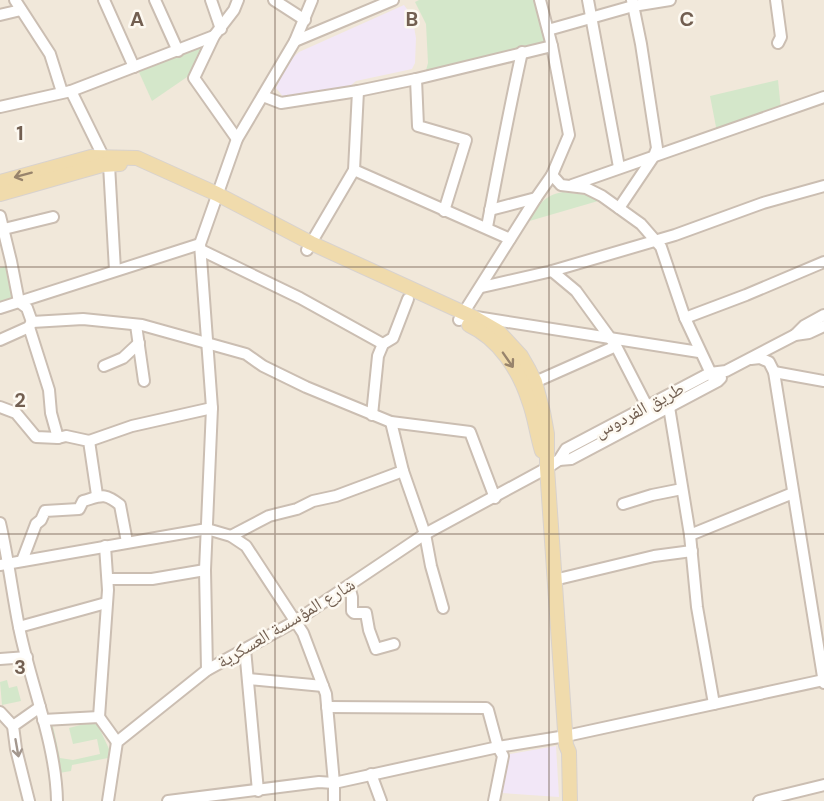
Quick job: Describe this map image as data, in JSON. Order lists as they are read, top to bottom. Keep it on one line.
{"streets":{"street":["طريق الفردوس","شارع المؤسسة العسكرية"]},"crossings":[["طريق الفردوس","شارع المؤسسة العسكرية"]],"grid":{"columns":["A","B","C"],"rows":["1","2","3"]}}
